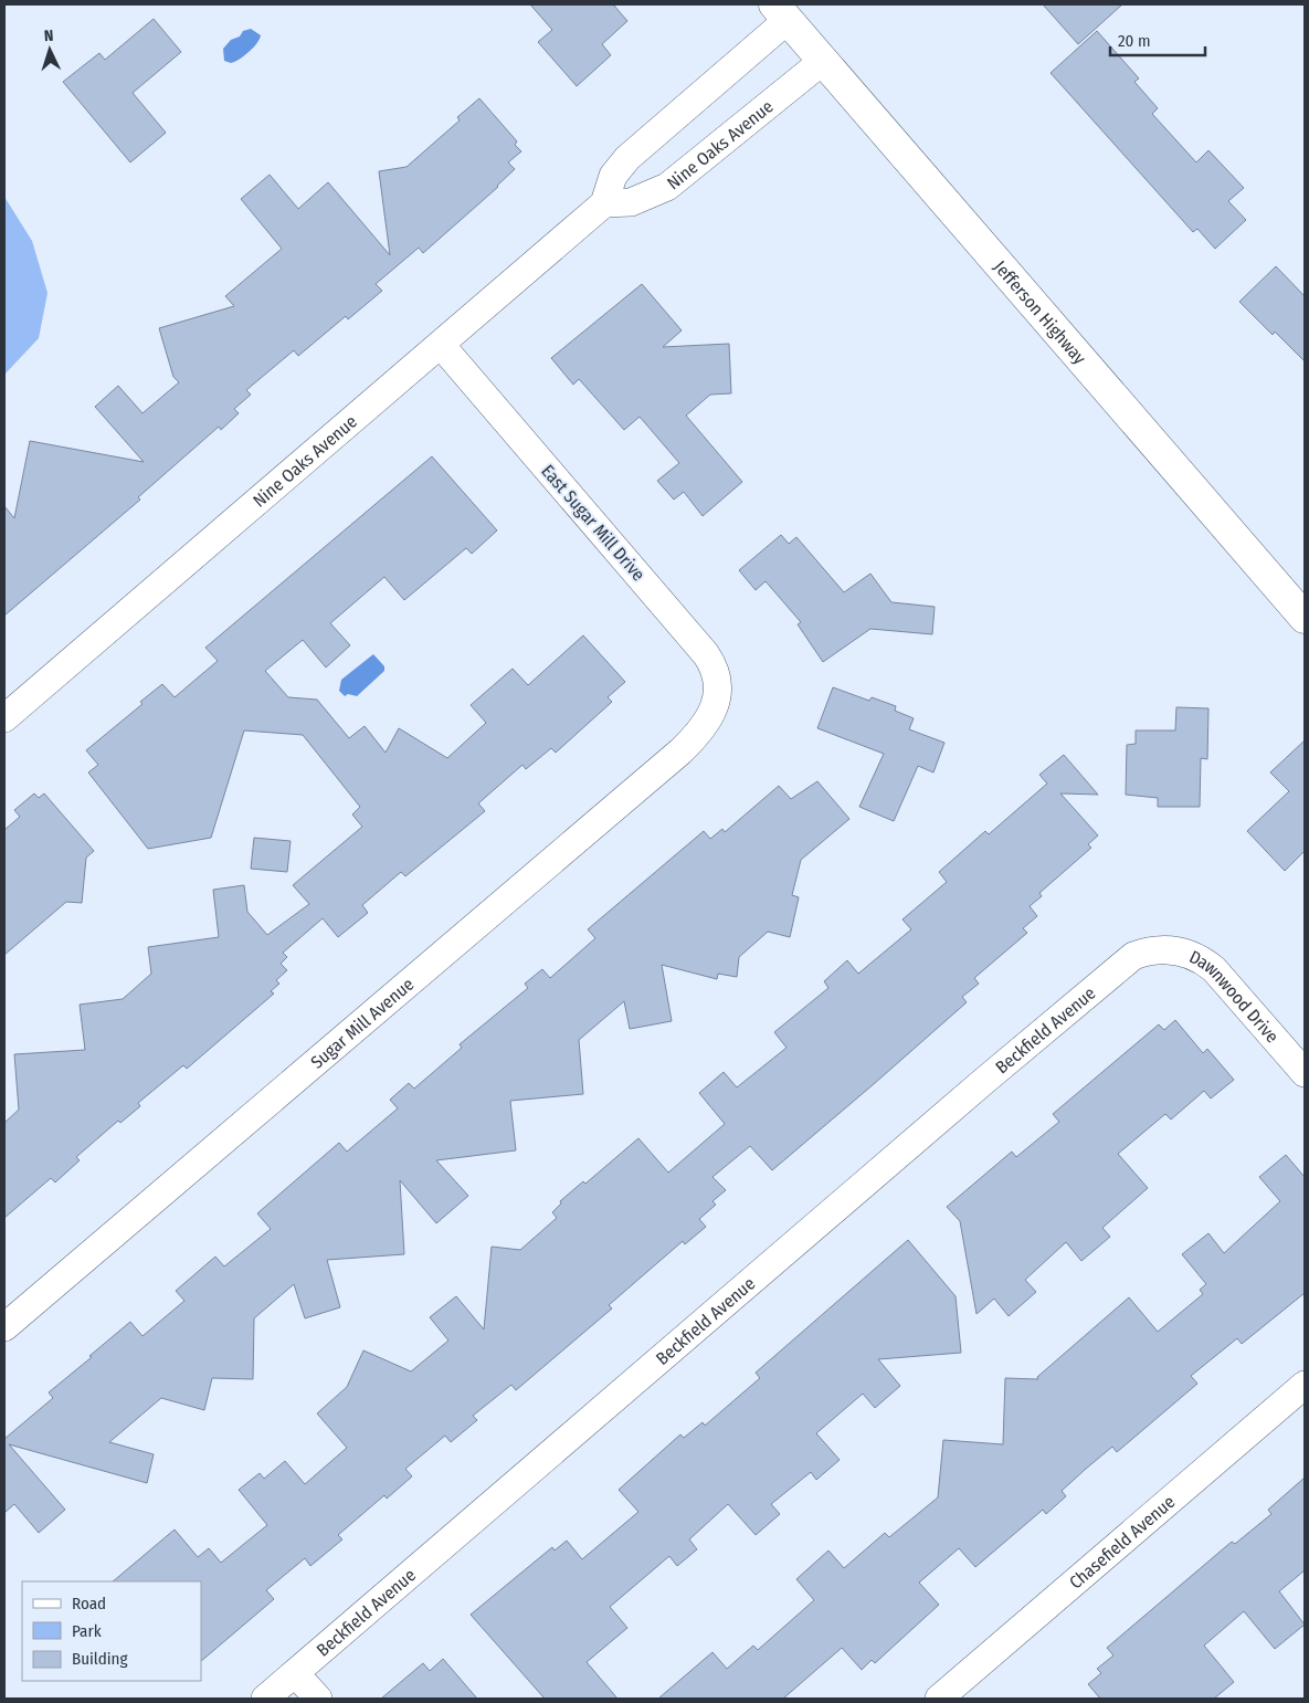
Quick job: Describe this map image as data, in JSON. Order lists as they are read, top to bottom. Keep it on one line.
{"streets":{"main road":["Jefferson Highway"],"street":["Nine Oaks Avenue","East Sugar Mill Drive","Dawnwood Drive","Sugar Mill Avenue","Beckfield Avenue","Chasefield Avenue"]},"crossings":[["Nine Oaks Avenue","Jefferson Highway"],["Nine Oaks Avenue","East Sugar Mill Drive"],["East Sugar Mill Drive","Sugar Mill Avenue"],["Dawnwood Drive","Beckfield Avenue"]],"legend":["Road","Park","Building"],"scale_bar":"20 m","north":"top"}
